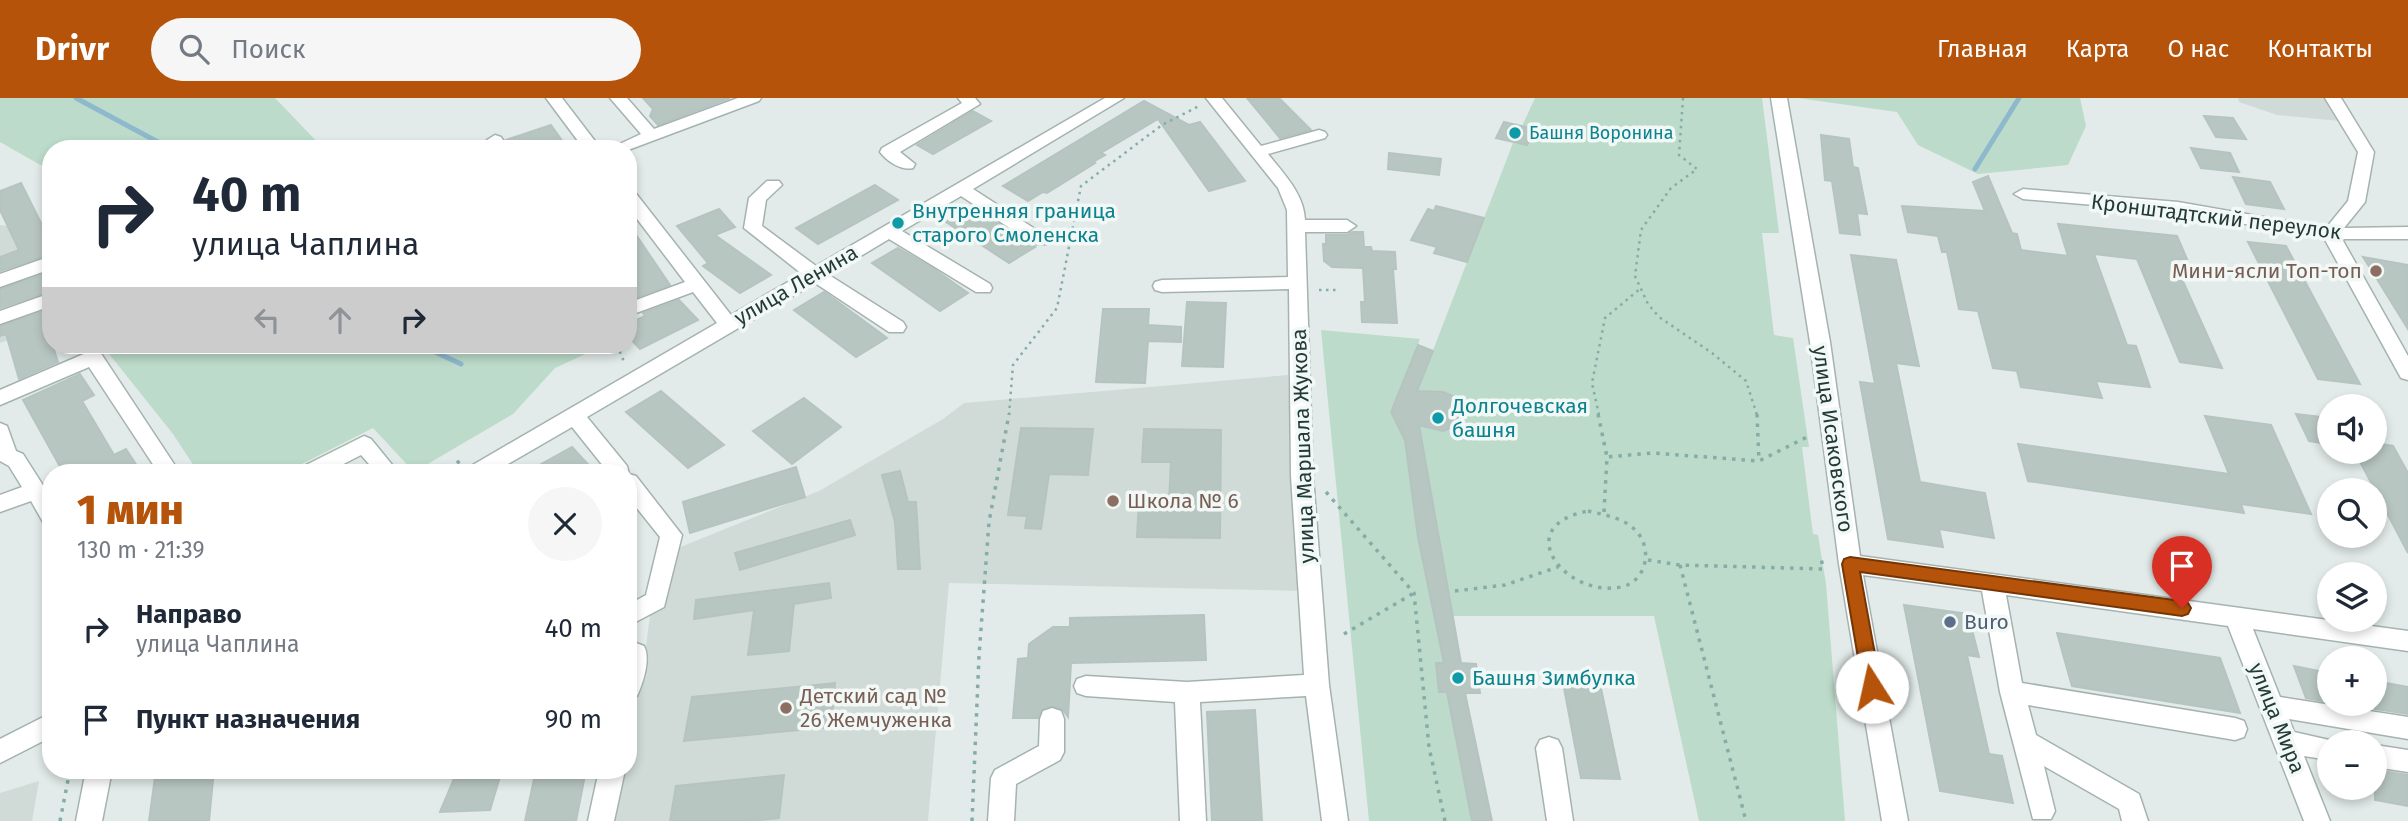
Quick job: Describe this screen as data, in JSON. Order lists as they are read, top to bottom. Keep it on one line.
{"streets":{"street":["Кронштадтский переулок","улица Ленина","улица Исаковского","улица Маршала Жукова","улица Мира"]},"places":["Башня Воронина","Внутренняя граница старого Смоленска","Мини-ясли Топ-топ","Долгочевская башня","Школа № 6","Buro","Башня Зимбулка","Детский сад № 26 Жемчуженка"],"page":{"header":"Drivr","search":"Поиск","nav":["Главная","Карта","О нас","Контакты"],"turn":["40 m","улица Чаплина"],"map_buttons":["+","−"],"heading":["1 мин","130 m · 21:39"],"list":[{"name":"Направо","note":"улица Чаплина","value":"40 m"},{"name":"Пункт назначения","value":"90 m"}]}}
